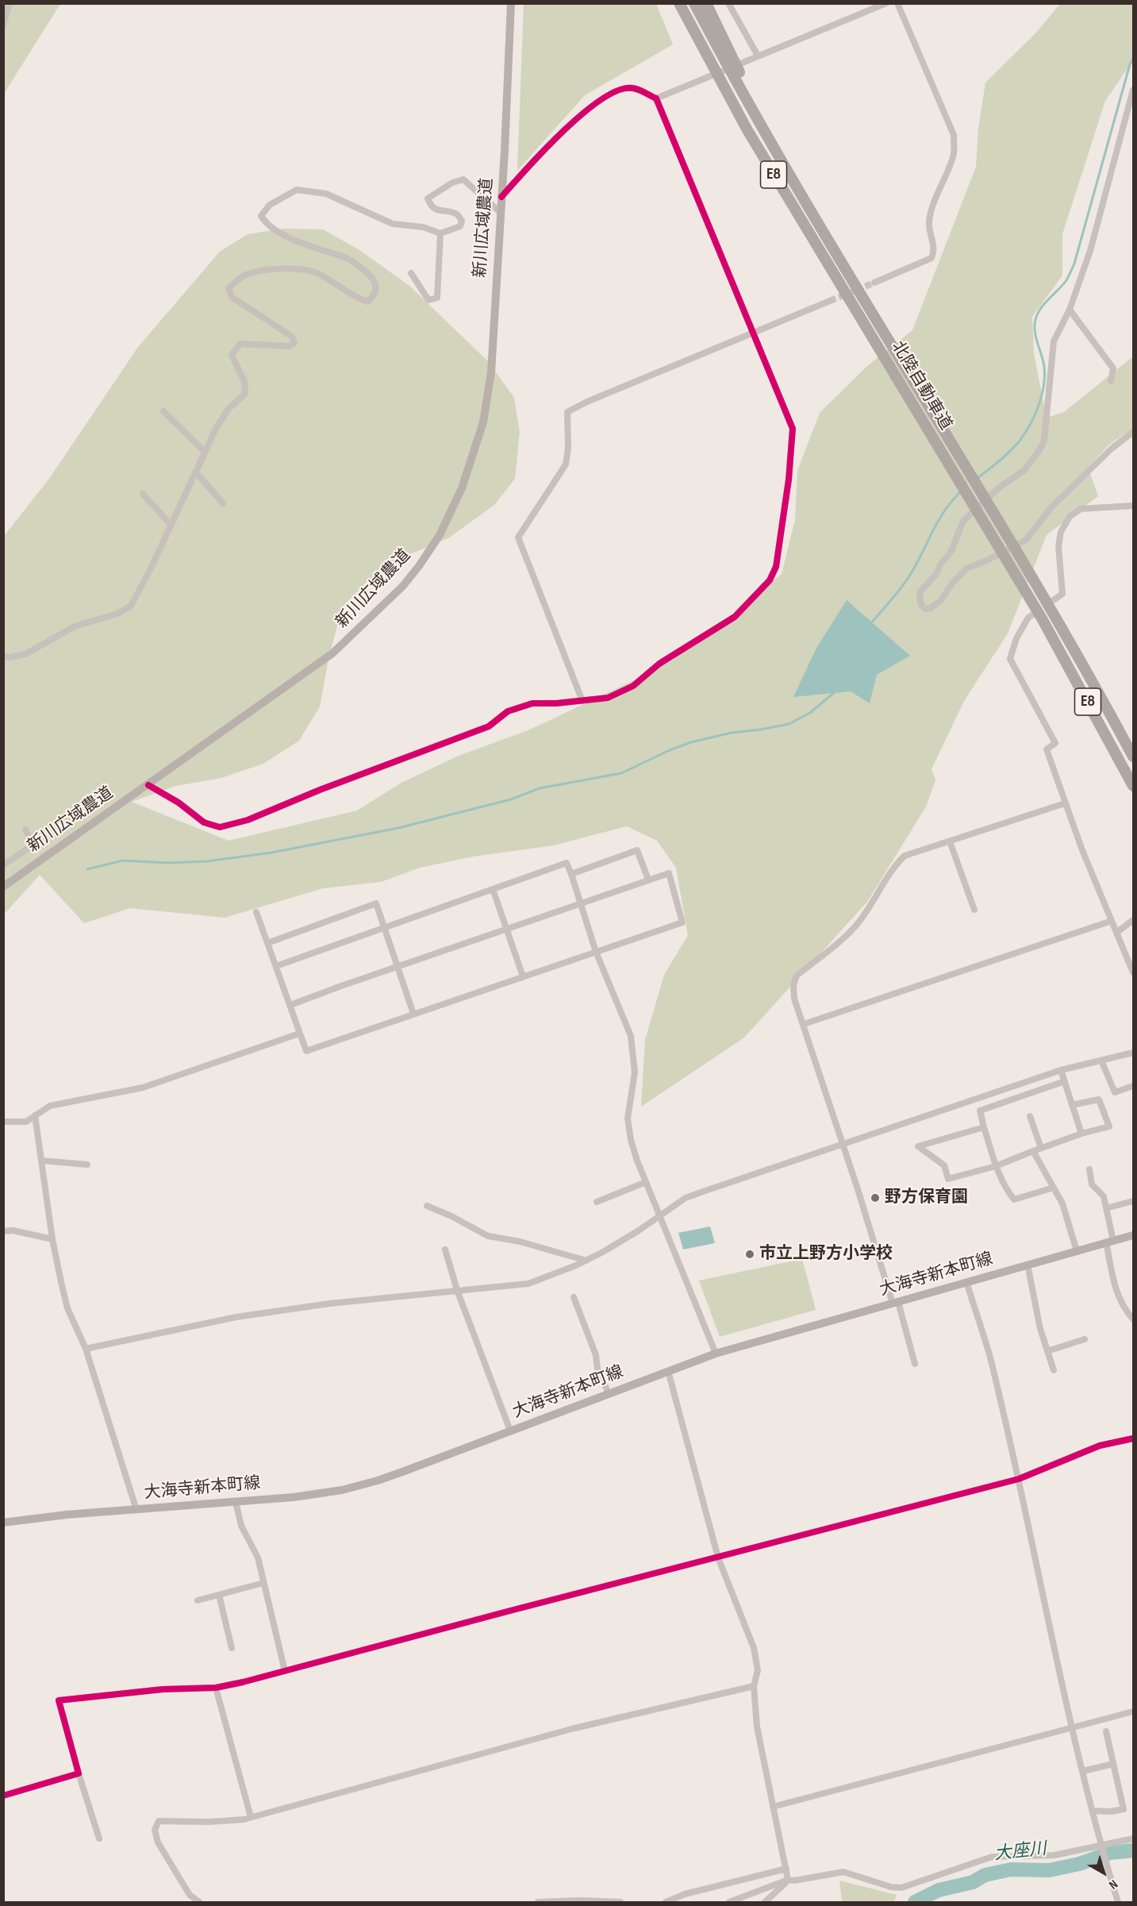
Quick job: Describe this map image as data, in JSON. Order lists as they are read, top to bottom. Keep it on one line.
{"streets":{"highway":["E8","北陸自動車道"],"main road":["新川広域農道","大海寺新本町線"]},"water":["大座川"],"places":["野方保育園","市立上野方小学校"],"north":"bottom right"}
